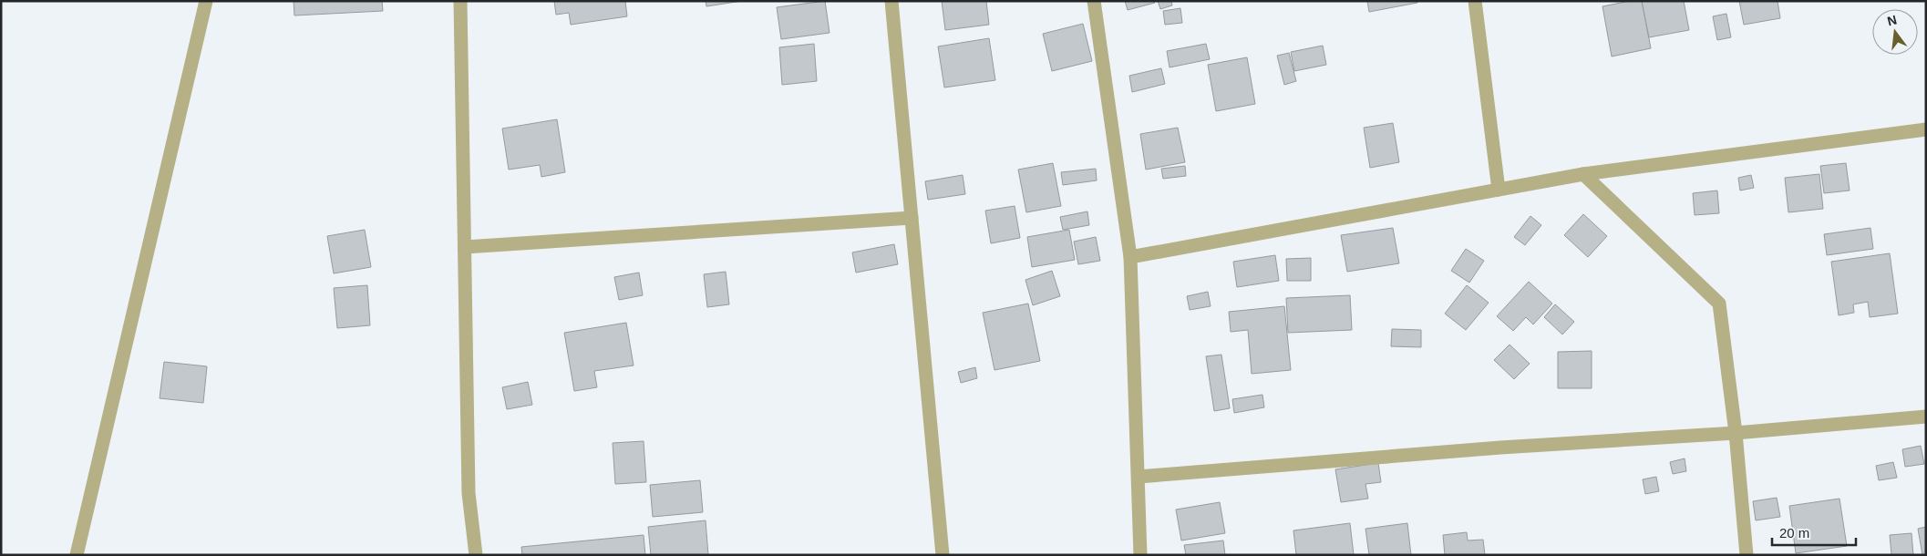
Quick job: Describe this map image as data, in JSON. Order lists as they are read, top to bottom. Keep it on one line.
{"scale_bar":"20 m","north":"top"}
